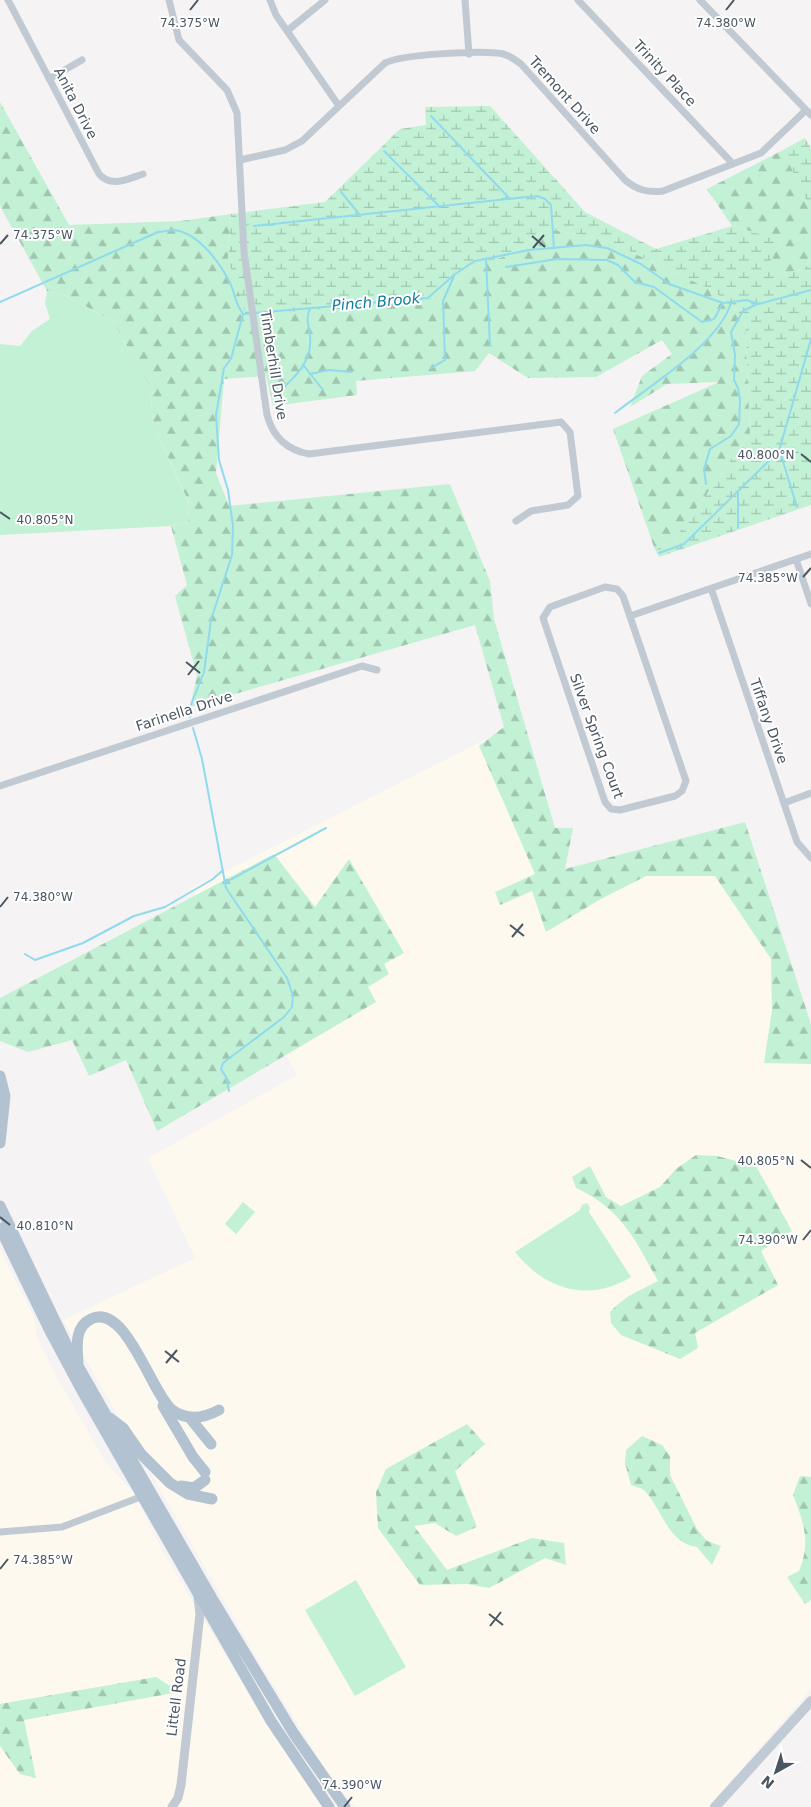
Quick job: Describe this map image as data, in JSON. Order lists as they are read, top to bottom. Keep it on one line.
{"streets":{"street":["Trinity Place","Tremont Drive","Anita Drive","Timberhill Drive","Farinella Drive","Tiffany Drive","Silver Spring Court","Littell Road"]},"crossings":[["Trinity Place","Tremont Drive"],["Tremont Drive","Timberhill Drive"]],"water":["Pinch Brook"],"north":"bottom left","coordinates":["74.375°W","74.380°W","40.800°N","40.805°N","74.385°W","40.810°N","74.390°W"]}
